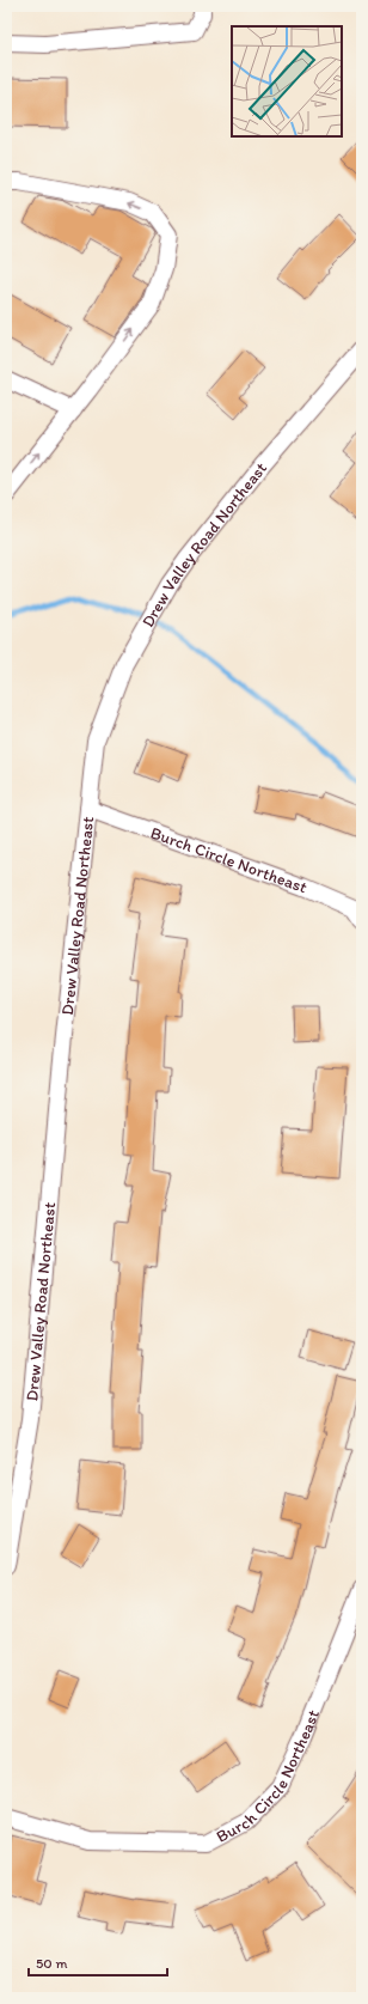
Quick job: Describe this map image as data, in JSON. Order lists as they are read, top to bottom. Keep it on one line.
{"streets":{"street":["Drew Valley Road Northeast","Burch Circle Northeast"]},"crossings":[["Drew Valley Road Northeast","Burch Circle Northeast"]],"scale_bar":"50 m"}
